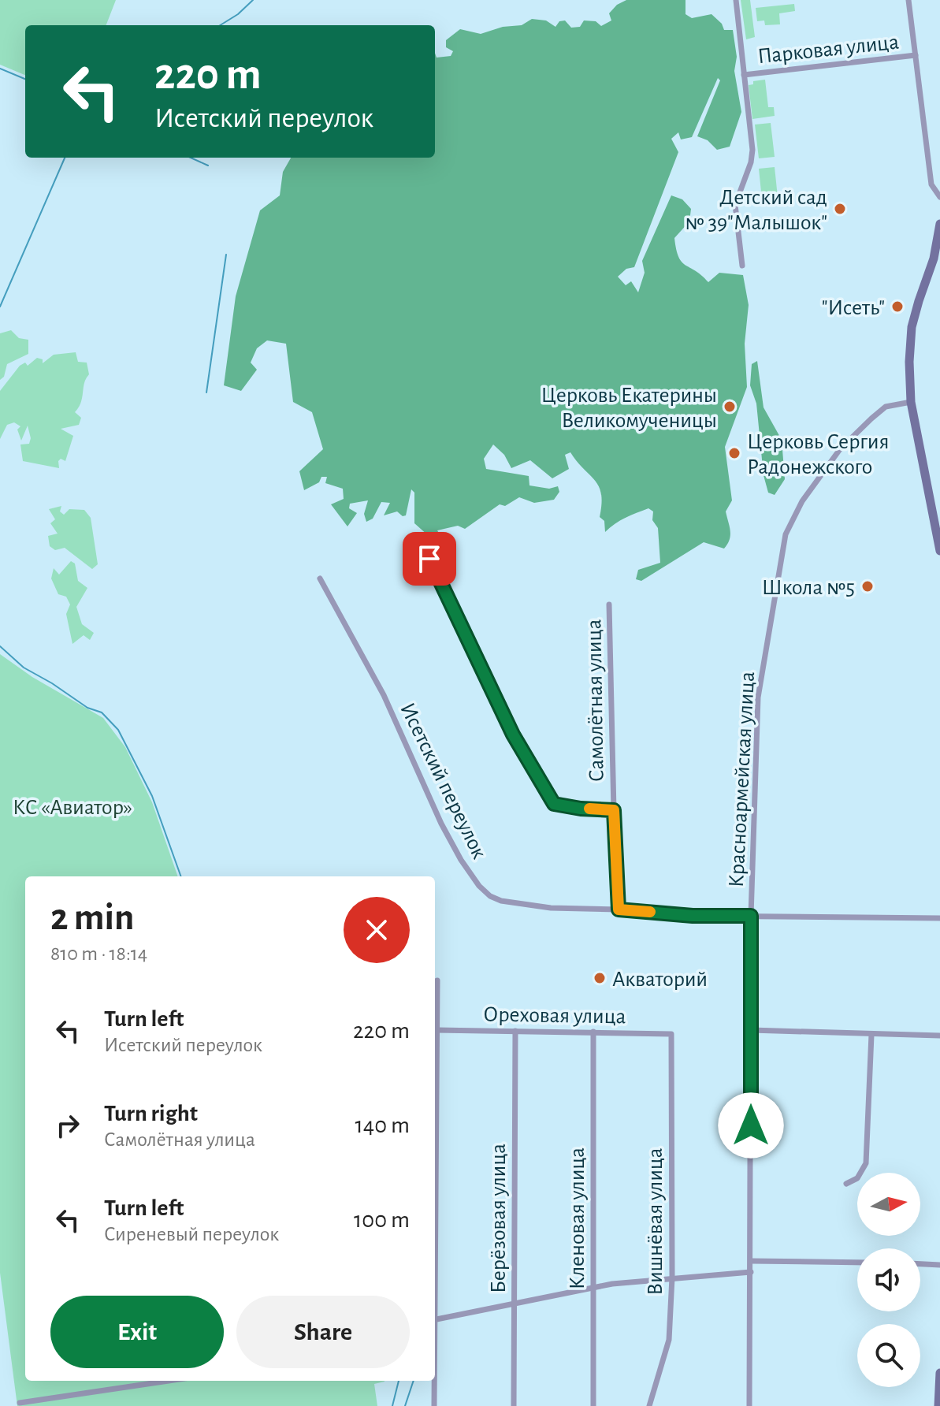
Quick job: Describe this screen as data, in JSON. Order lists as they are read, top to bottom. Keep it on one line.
{"streets":{"street":["Парковая улица","Самолётная улица","Красноармейская улица","Исетский переулок","Ореховая улица","Берёзовая улица","Кленовая улица","Вишнёвая улица"]},"crossings":[["Самолётная улица","Исетский переулок"],["Красноармейская улица","Исетский переулок"],["Ореховая улица","Берёзовая улица"],["Ореховая улица","Кленовая улица"],["Ореховая улица","Вишнёвая улица"]],"parks":["КС «Авиатор»"],"places":["Детский сад № 39\"Малышок\"","\"Исеть\"","Церковь Екатерины Великомученицы","Церковь Сергия Радонежского","Школа №5","Акваторий"],"north":"right","page":{"turn":["220 m","Исетский переулок"],"heading":["2 min","810 m · 18:14"],"list":[{"name":"Turn left","note":"Исетский переулок","value":"220 m"},{"name":"Turn right","note":"Самолётная улица","value":"140 m"},{"name":"Turn left","note":"Сиреневый переулок","value":"100 m"}],"buttons":["Exit","Share"]}}
